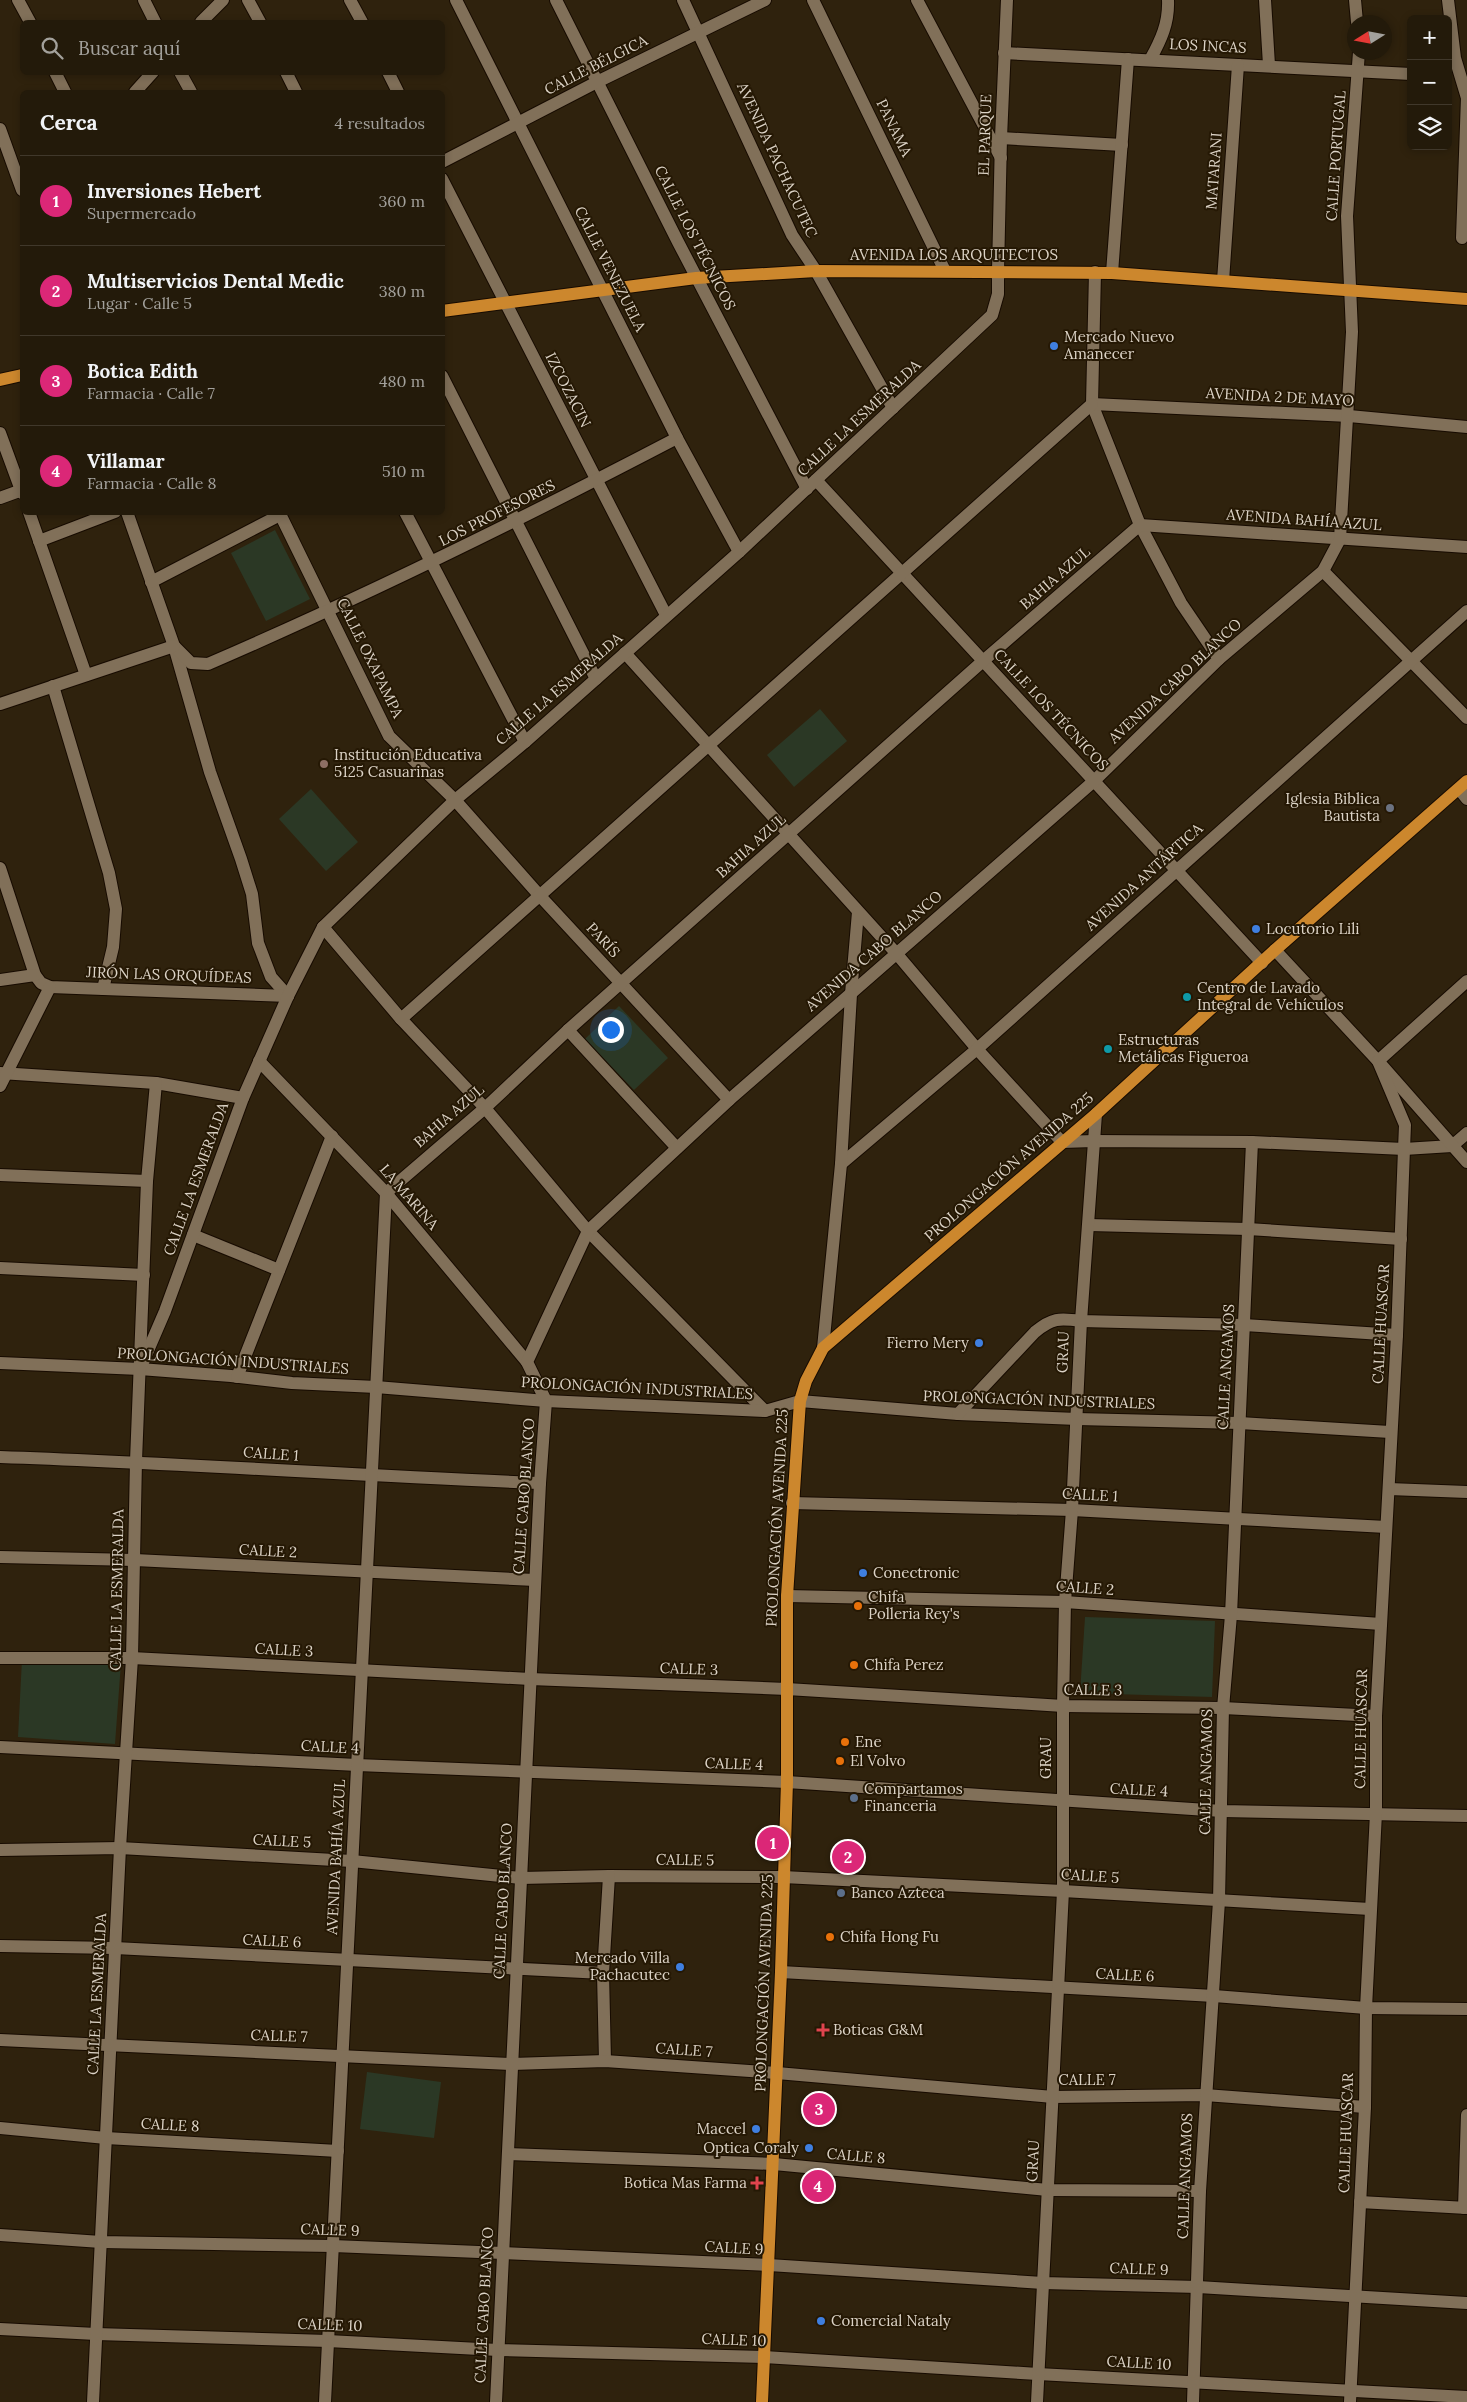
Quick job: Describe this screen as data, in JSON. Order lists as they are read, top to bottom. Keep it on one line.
{"streets":{"main road":["AVENIDA LOS ARQUITECTOS","PROLONGACIÓN AVENIDA 225"],"street":["LOS INCAS","CALLE BÉLGICA","PANAMA","EL PARQUE","CALLE PORTUGAL","AVENIDA PACHACUTEC","MATARANI","CALLE LOS TÉCNICOS","CALLE VENEZUELA","IZCOZACIN","AVENIDA 2 DE MAYO","CALLE LA ESMERALDA","LOS PROFESORES","AVENIDA BAHÍA AZUL","BAHIA AZUL","CALLE OXAPAMPA","AVENIDA CABO BLANCO","AVENIDA ANTÁRTICA","PARÍS","JIRÓN LAS ORQUÍDEAS","LA MARINA","CALLE HUASCAR","GRAU","PROLONGACIÓN INDUSTRIALES","CALLE ANGAMOS","CALLE 1","CALLE CABO BLANCO","CALLE 2","CALLE 3","CALLE 4","CALLE 5","CALLE 6","CALLE 7","CALLE 8","CALLE 9","CALLE 10"]},"crossings":[["LOS INCAS","EL PARQUE"],["LOS INCAS","CALLE PORTUGAL"],["LOS INCAS","MATARANI"],["CALLE BÉLGICA","AVENIDA PACHACUTEC"],["CALLE BÉLGICA","CALLE LOS TÉCNICOS"],["CALLE BÉLGICA","CALLE VENEZUELA"],["PANAMA","AVENIDA LOS ARQUITECTOS"],["EL PARQUE","AVENIDA LOS ARQUITECTOS"],["EL PARQUE","CALLE LA ESMERALDA"],["CALLE PORTUGAL","AVENIDA LOS ARQUITECTOS"],["CALLE PORTUGAL","AVENIDA 2 DE MAYO"],["CALLE PORTUGAL","AVENIDA BAHÍA AZUL"],["AVENIDA PACHACUTEC","AVENIDA LOS ARQUITECTOS"],["AVENIDA PACHACUTEC","CALLE LA ESMERALDA"],["MATARANI","AVENIDA LOS ARQUITECTOS"],["CALLE LOS TÉCNICOS","AVENIDA LOS ARQUITECTOS"],["CALLE LOS TÉCNICOS","CALLE LA ESMERALDA"],["CALLE LOS TÉCNICOS","BAHIA AZUL"],["CALLE LOS TÉCNICOS","AVENIDA CABO BLANCO"],["CALLE LOS TÉCNICOS","AVENIDA ANTÁRTICA"],["CALLE LOS TÉCNICOS","PROLONGACIÓN AVENIDA 225"],["AVENIDA LOS ARQUITECTOS","CALLE VENEZUELA"],["AVENIDA LOS ARQUITECTOS","IZCOZACIN"],["AVENIDA LOS ARQUITECTOS","CALLE LA ESMERALDA"],["CALLE VENEZUELA","CALLE LA ESMERALDA"],["CALLE VENEZUELA","LOS PROFESORES"],["IZCOZACIN","CALLE LA ESMERALDA"],["IZCOZACIN","LOS PROFESORES"],["CALLE LA ESMERALDA","CALLE OXAPAMPA"],["CALLE LA ESMERALDA","PARÍS"],["CALLE LA ESMERALDA","JIRÓN LAS ORQUÍDEAS"],["CALLE LA ESMERALDA","LA MARINA"],["CALLE LA ESMERALDA","PROLONGACIÓN INDUSTRIALES"],["CALLE LA ESMERALDA","CALLE 1"],["CALLE LA ESMERALDA","CALLE 2"],["CALLE LA ESMERALDA","CALLE 3"],["CALLE LA ESMERALDA","CALLE 4"],["CALLE LA ESMERALDA","CALLE 5"],["CALLE LA ESMERALDA","CALLE 6"],["CALLE LA ESMERALDA","CALLE 7"],["CALLE LA ESMERALDA","CALLE 8"],["CALLE LA ESMERALDA","CALLE 9"],["CALLE LA ESMERALDA","CALLE 10"],["LOS PROFESORES","CALLE OXAPAMPA"],["AVENIDA BAHÍA AZUL","BAHIA AZUL"],["AVENIDA BAHÍA AZUL","LA MARINA"],["AVENIDA BAHÍA AZUL","PROLONGACIÓN INDUSTRIALES"],["AVENIDA BAHÍA AZUL","CALLE 1"],["AVENIDA BAHÍA AZUL","CALLE 2"],["AVENIDA BAHÍA AZUL","CALLE 3"],["AVENIDA BAHÍA AZUL","CALLE 4"],["AVENIDA BAHÍA AZUL","CALLE 5"],["AVENIDA BAHÍA AZUL","CALLE 6"],["AVENIDA BAHÍA AZUL","CALLE 7"],["AVENIDA BAHÍA AZUL","CALLE 8"],["AVENIDA BAHÍA AZUL","CALLE 9"],["AVENIDA BAHÍA AZUL","CALLE 10"],["BAHIA AZUL","PARÍS"],["BAHIA AZUL","LA MARINA"],["CALLE OXAPAMPA","PARÍS"],["AVENIDA CABO BLANCO","PARÍS"],["AVENIDA CABO BLANCO","LA MARINA"],["PROLONGACIÓN AVENIDA 225","GRAU"],["PROLONGACIÓN AVENIDA 225","PROLONGACIÓN INDUSTRIALES"],["PROLONGACIÓN AVENIDA 225","CALLE 1"],["PROLONGACIÓN AVENIDA 225","CALLE 2"],["PROLONGACIÓN AVENIDA 225","CALLE 3"],["PROLONGACIÓN AVENIDA 225","CALLE 4"],["PROLONGACIÓN AVENIDA 225","CALLE 5"],["PROLONGACIÓN AVENIDA 225","CALLE 6"],["PROLONGACIÓN AVENIDA 225","CALLE 7"],["PROLONGACIÓN AVENIDA 225","CALLE 8"],["PROLONGACIÓN AVENIDA 225","CALLE 9"],["PROLONGACIÓN AVENIDA 225","CALLE 10"],["CALLE HUASCAR","PROLONGACIÓN INDUSTRIALES"],["CALLE HUASCAR","CALLE 1"],["CALLE HUASCAR","CALLE 2"],["CALLE HUASCAR","CALLE 3"],["CALLE HUASCAR","CALLE 4"],["CALLE HUASCAR","CALLE 5"],["CALLE HUASCAR","CALLE 6"],["CALLE HUASCAR","CALLE 7"],["CALLE HUASCAR","CALLE 9"],["CALLE HUASCAR","CALLE 10"],["GRAU","PROLONGACIÓN INDUSTRIALES"],["GRAU","CALLE 1"],["GRAU","CALLE 2"],["GRAU","CALLE 3"],["GRAU","CALLE 4"],["GRAU","CALLE 5"],["GRAU","CALLE 6"],["GRAU","CALLE 7"],["GRAU","CALLE 8"],["GRAU","CALLE 9"],["GRAU","CALLE 10"],["PROLONGACIÓN INDUSTRIALES","CALLE ANGAMOS"],["PROLONGACIÓN INDUSTRIALES","CALLE CABO BLANCO"],["CALLE ANGAMOS","CALLE 1"],["CALLE ANGAMOS","CALLE 2"],["CALLE ANGAMOS","CALLE 3"],["CALLE ANGAMOS","CALLE 4"],["CALLE ANGAMOS","CALLE 5"],["CALLE ANGAMOS","CALLE 6"],["CALLE ANGAMOS","CALLE 7"],["CALLE ANGAMOS","CALLE 8"],["CALLE ANGAMOS","CALLE 9"],["CALLE ANGAMOS","CALLE 10"],["CALLE 1","CALLE CABO BLANCO"],["CALLE CABO BLANCO","CALLE 2"],["CALLE CABO BLANCO","CALLE 3"],["CALLE CABO BLANCO","CALLE 4"],["CALLE CABO BLANCO","CALLE 5"],["CALLE CABO BLANCO","CALLE 6"],["CALLE CABO BLANCO","CALLE 7"],["CALLE CABO BLANCO","CALLE 8"],["CALLE CABO BLANCO","CALLE 9"],["CALLE CABO BLANCO","CALLE 10"]],"places":{"other":["Mercado Nuevo Amanecer","Institución Educativa 5125 Casuarinas","Iglesia Biblica Bautista","Locutorio Lili","Centro de Lavado Integral de Vehículos","Estructuras Metálicas Figueroa","Fierro Mery","Conectronic","Chifa Polleria Rey's","Chifa Perez","Ene","El Volvo","Compartamos Financeria","Banco Azteca","Chifa Hong Fu","Mercado Villa Pachacutec","Maccel","Optica Coraly","Comercial Nataly"],"health":["Boticas G&M","Botica Mas Farma"]},"north":"left","page":{"map_buttons":["+","−"],"search":"Buscar aquí","heading":["Cerca","4 resultados"],"list":[{"mark":"1","name":"Inversiones Hebert","note":"Supermercado","value":"360 m"},{"mark":"2","name":"Multiservicios Dental Medic","note":"Lugar · Calle 5","value":"380 m"},{"mark":"3","name":"Botica Edith","note":"Farmacia · Calle 7","value":"480 m"},{"mark":"4","name":"Villamar","note":"Farmacia · Calle 8","value":"510 m"}],"pins":["1","2","3","4"]}}
